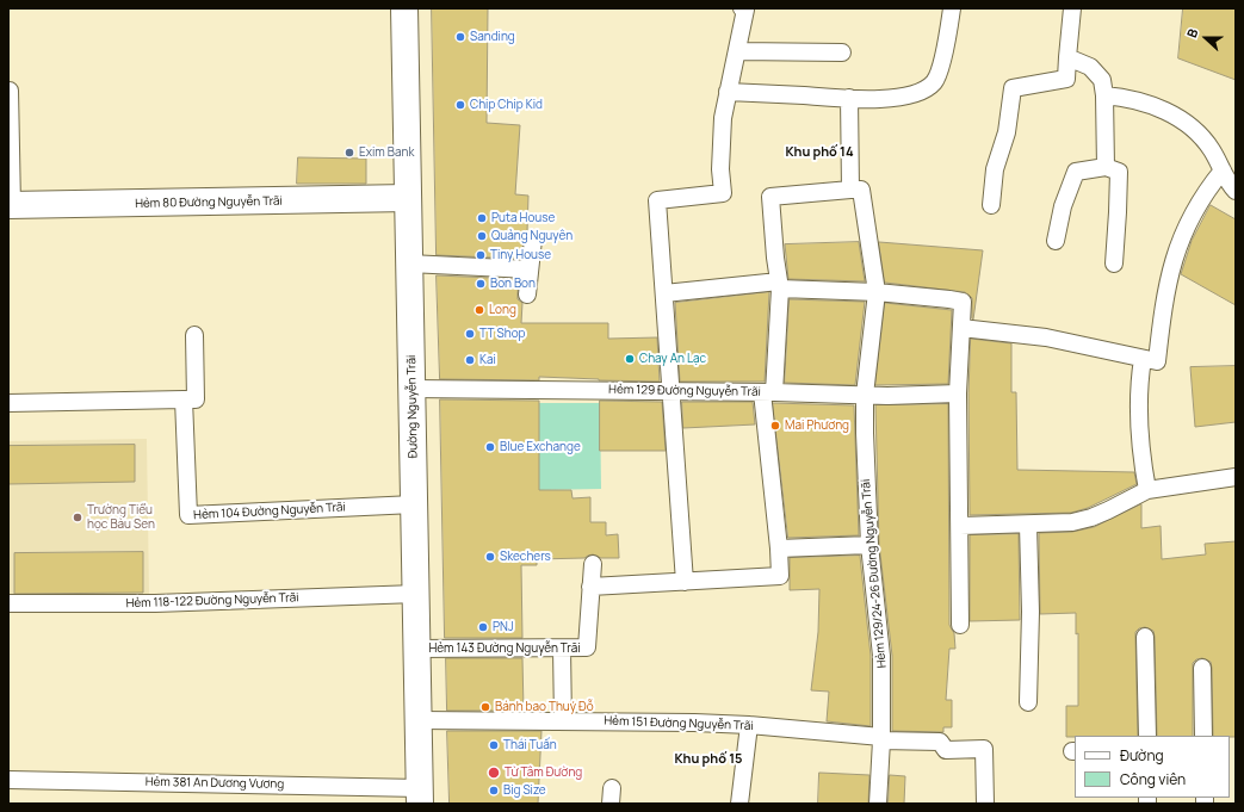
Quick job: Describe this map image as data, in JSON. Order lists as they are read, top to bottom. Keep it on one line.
{"streets":{"main road":["Hẻm 80 Đường Nguyễn Trãi","Đường Nguyễn Trãi"],"lane":["Hẻm 129 Đường Nguyễn Trãi","Hẻm 104 Đường Nguyễn Trãi","Hẻm 129/24-26 Đường Nguyễn Trãi","Hẻm 118-122 Đường Nguyễn Trãi","Hẻm 143 Đường Nguyễn Trãi","Hẻm 151 Đường Nguyễn Trãi","Hẻm 381 An Dương Vương"]},"crossings":[["Hẻm 80 Đường Nguyễn Trãi","Đường Nguyễn Trãi"],["Hẻm 129 Đường Nguyễn Trãi","Đường Nguyễn Trãi"],["Hẻm 129 Đường Nguyễn Trãi","Hẻm 129/24-26 Đường Nguyễn Trãi"],["Đường Nguyễn Trãi","Hẻm 104 Đường Nguyễn Trãi"],["Đường Nguyễn Trãi","Hẻm 118-122 Đường Nguyễn Trãi"],["Đường Nguyễn Trãi","Hẻm 143 Đường Nguyễn Trãi"],["Đường Nguyễn Trãi","Hẻm 151 Đường Nguyễn Trãi"],["Đường Nguyễn Trãi","Hẻm 381 An Dương Vương"],["Hẻm 129/24-26 Đường Nguyễn Trãi","Hẻm 151 Đường Nguyễn Trãi"]],"districts":["Khu phố 14","Khu phố 15"],"places":["Sanding","Chip Chip Kid","Exim Bank","Puta House","Quảng Nguyên","Tiny House","Bon Bon","Long","TT Shop","Chay An Lạc","Kai","Mai Phương","Blue Exchange","Trường Tiểu học Bàu Sen","Skechers","PNJ","Bánh bao Thuý Đỗ","Thái Tuấn","Từ Tâm Đường","Big Size"],"legend":["Đường","Công viên"],"north":"left"}
